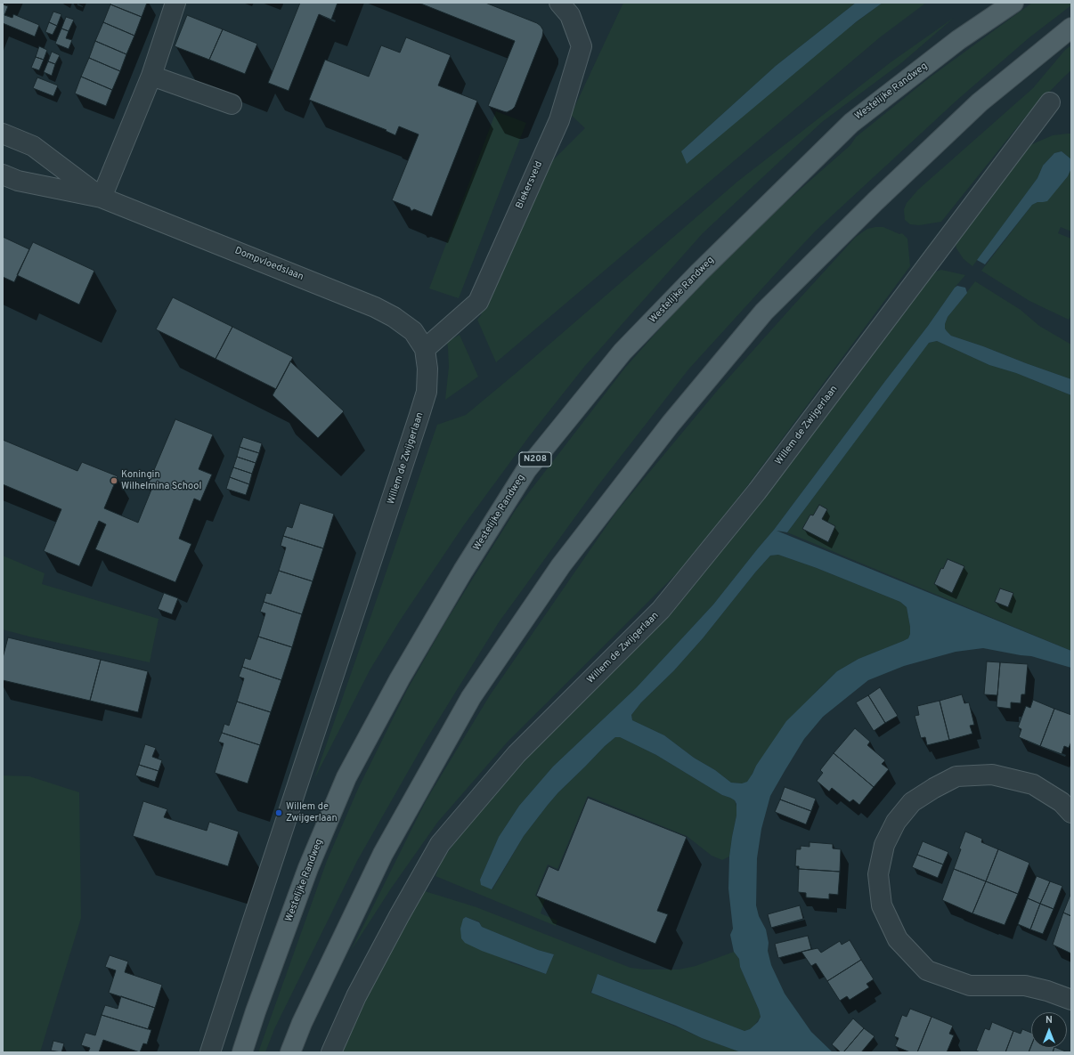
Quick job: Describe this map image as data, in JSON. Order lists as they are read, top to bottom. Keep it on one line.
{"streets":{"main road":["Westelijke Randweg","N208"],"street":["Blekersveld","Dompvloedslaan","Willem de Zwijgerlaan"]},"crossings":[["Blekersveld","Dompvloedslaan"],["Blekersveld","Willem de Zwijgerlaan"],["Dompvloedslaan","Willem de Zwijgerlaan"]],"places":["Koningin Wilhelmina School","Willem de Zwijgerlaan"],"north":"top"}
